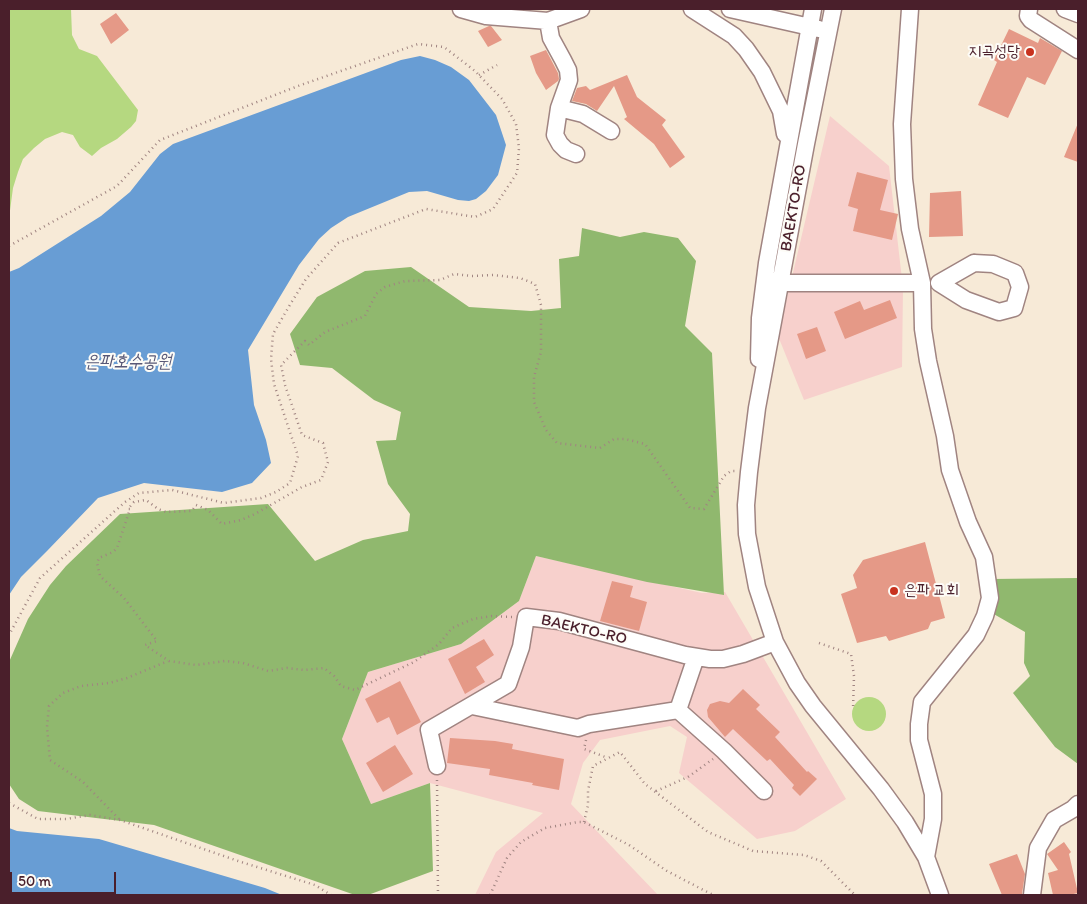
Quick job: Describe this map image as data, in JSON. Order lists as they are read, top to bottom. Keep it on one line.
{"streets":{"street":["BAEKTO-RO"]},"water":["은파호수공원"],"places":["지곡성당","은파 교회"],"scale_bar":"50 m"}
